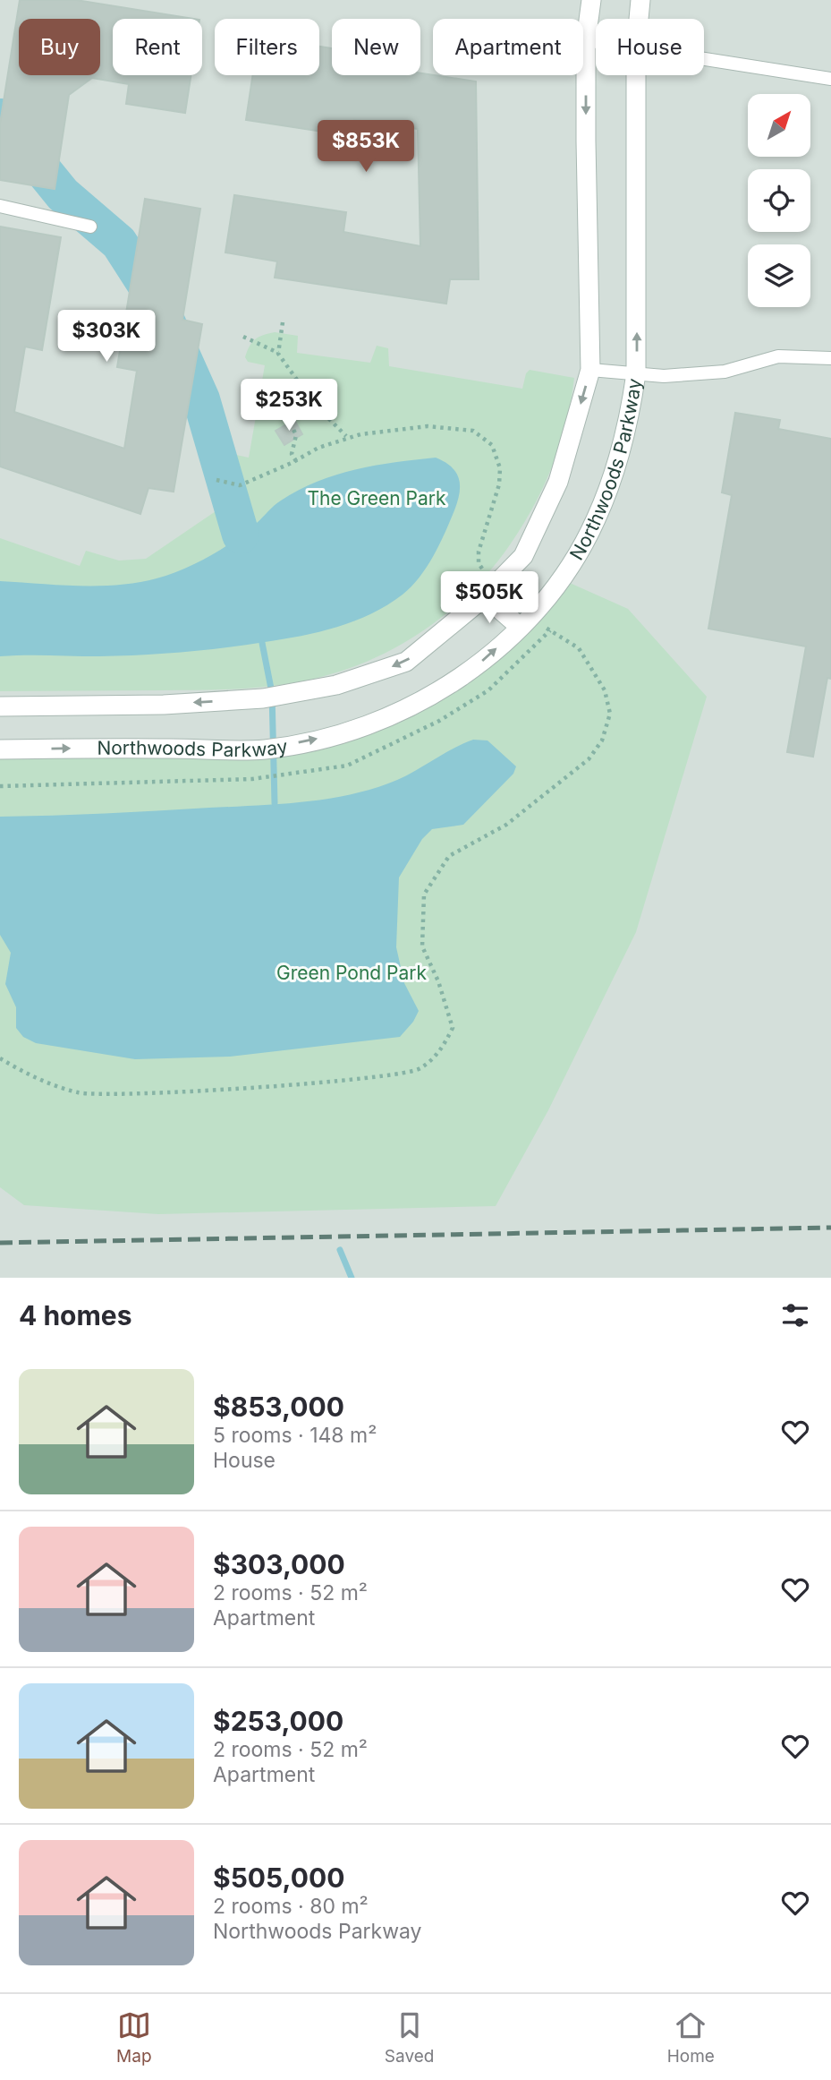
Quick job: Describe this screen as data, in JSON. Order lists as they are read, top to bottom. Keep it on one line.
{"streets":{"street":["Northwoods Parkway"]},"parks":["The Green Park","Green Pond Park"],"north":"top right","page":{"chip":["Buy","Rent","Filters","New","Apartment","House"],"price":["$853K","$303K","$253K","$505K"],"heading":"4 homes","list":[{"name":"$853,000","note":"5 rooms · 148 m² · House"},{"name":"$303,000","note":"2 rooms · 52 m² · Apartment"},{"name":"$253,000","note":"2 rooms · 52 m² · Apartment"},{"name":"$505,000","note":"2 rooms · 80 m² · Northwoods Parkway"}],"tabs":["Map","Saved","Home"]}}
